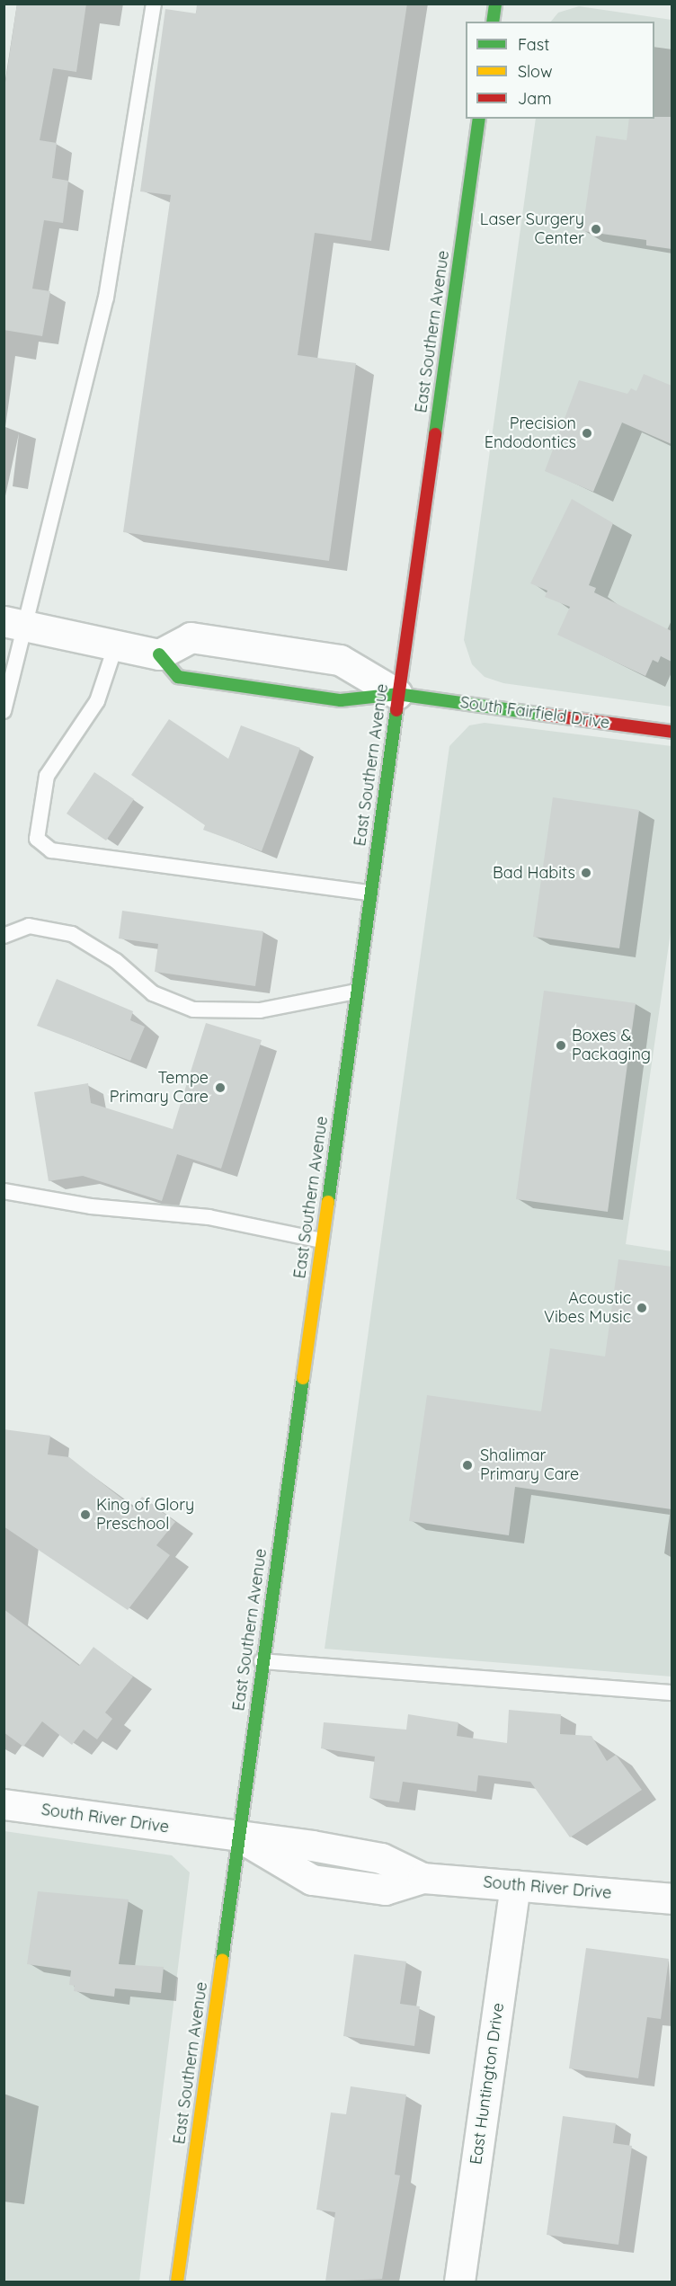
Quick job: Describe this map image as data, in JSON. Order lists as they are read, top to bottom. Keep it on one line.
{"streets":{"main road":["East Southern Avenue","South Fairfield Drive"],"street":["South River Drive","East Huntington Drive"]},"crossings":[["East Southern Avenue","South Fairfield Drive"],["East Southern Avenue","South River Drive"],["South River Drive","East Huntington Drive"]],"places":["Laser Surgery Center","Precision Endodontics","Bad Habits","Boxes & Packaging","Tempe Primary Care","Acoustic Vibes Music","Shalimar Primary Care","King of Glory Preschool"],"legend":["Fast","Slow","Jam"]}
